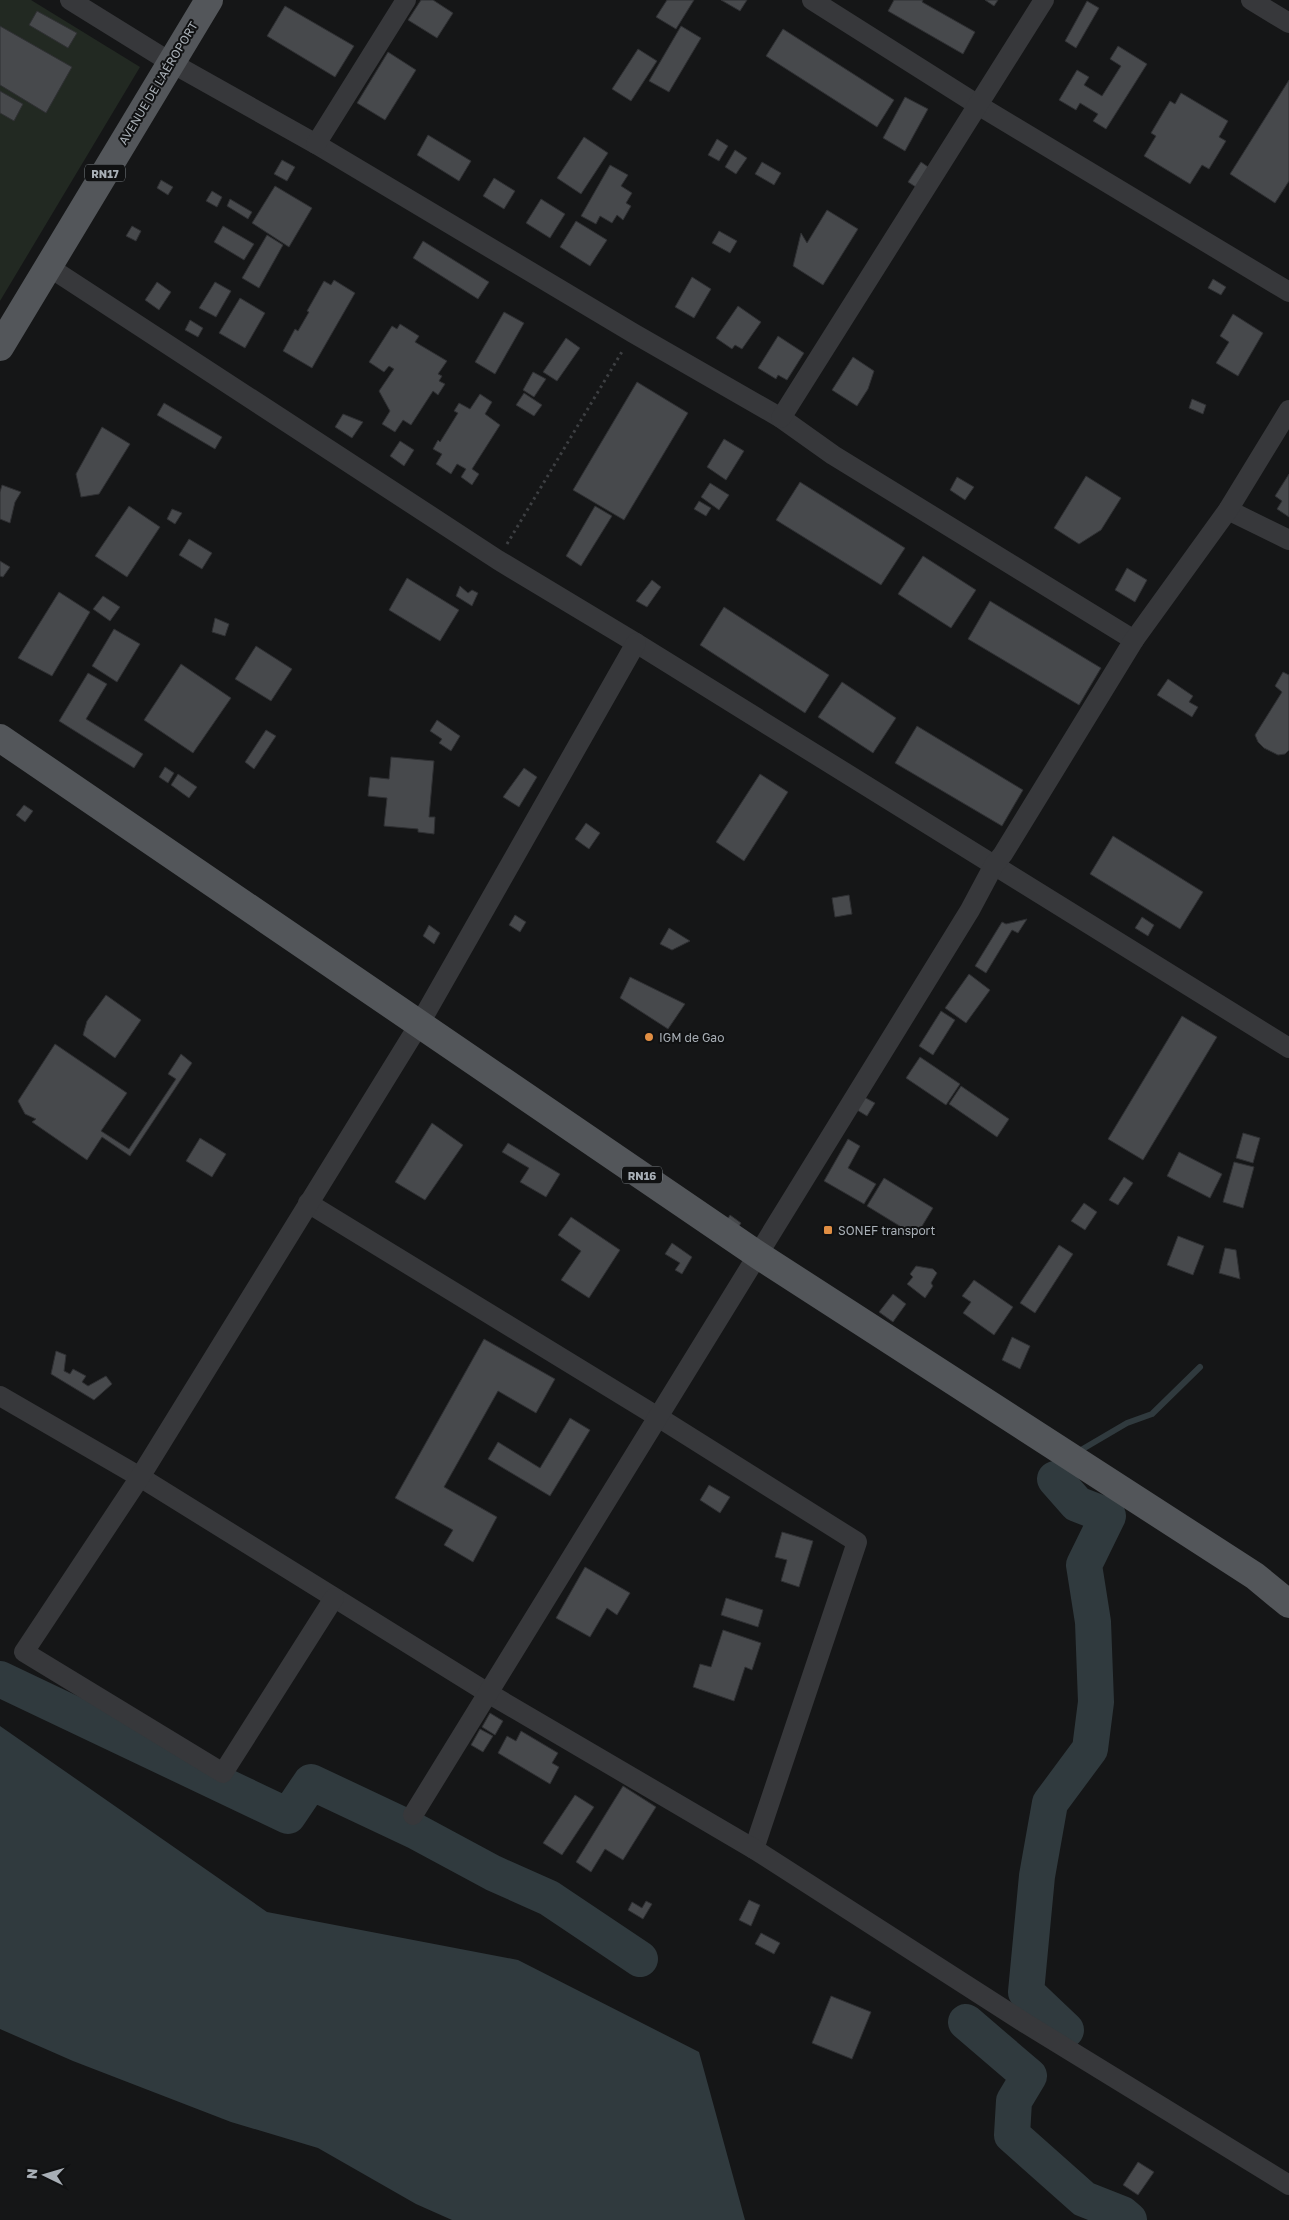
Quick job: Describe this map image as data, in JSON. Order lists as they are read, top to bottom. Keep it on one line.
{"streets":{"main road":["AVENUE DE L'AÉROPORT","RN17","RN16"]},"places":{"other":["IGM de Gao"],"transit":["SONEF transport"]},"north":"left"}
